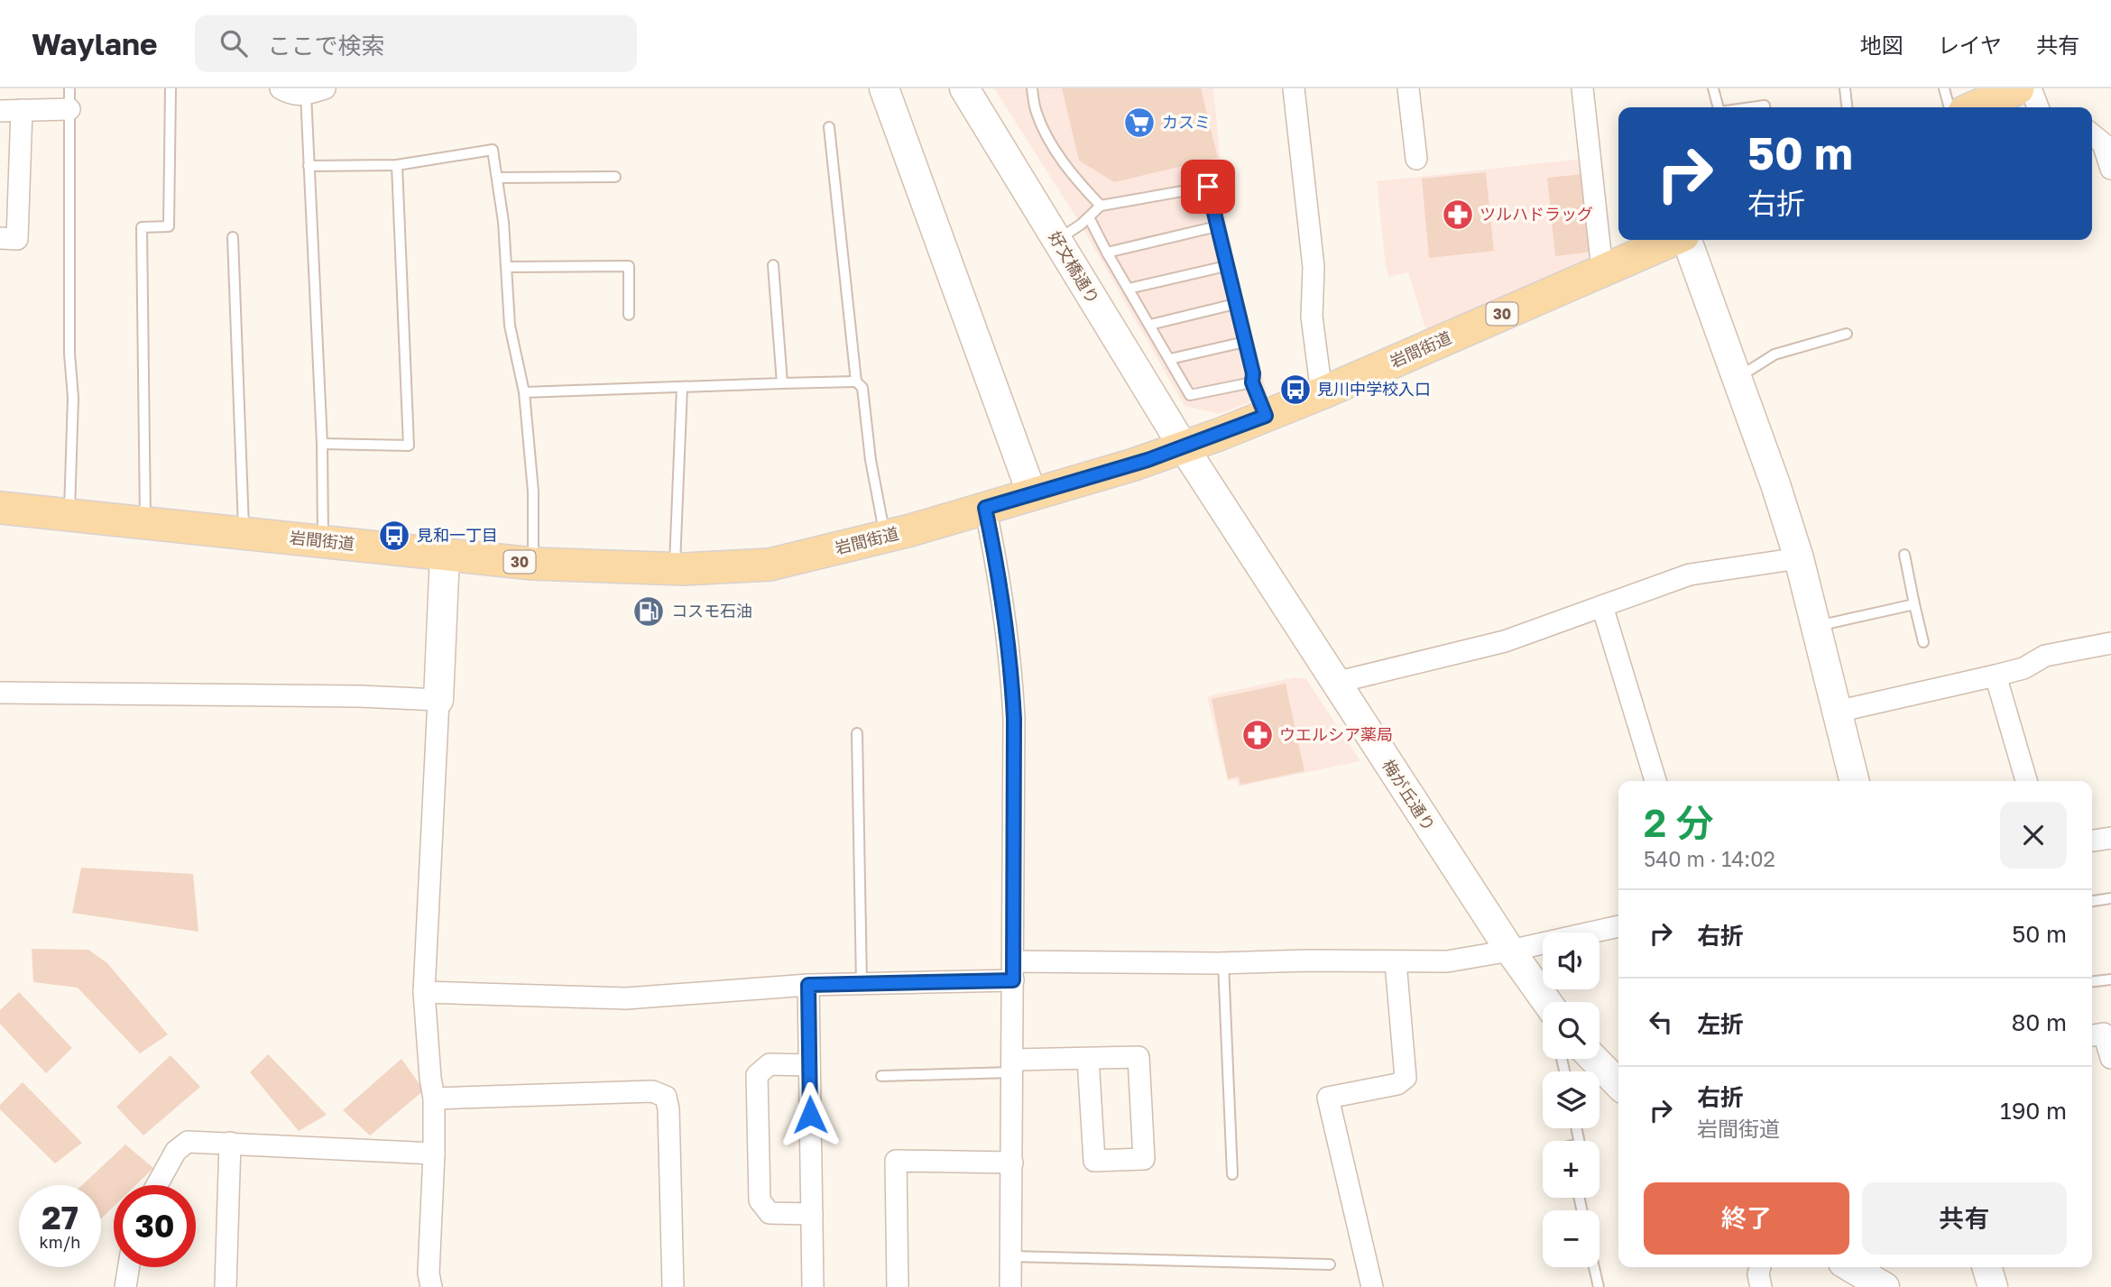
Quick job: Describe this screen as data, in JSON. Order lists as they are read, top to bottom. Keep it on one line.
{"streets":{"main road":["30","岩間街道"],"street":["好文橋通り","梅が丘通り"]},"crossings":[["好文橋通り","岩間街道"],["好文橋通り","梅が丘通り"],["岩間街道","梅が丘通り"]],"places":{"supermarket":["カスミ"],"pharmacy":["ツルハドラッグ","ウエルシア薬局"],"bus stop":["見川中学校入口","見和一丁目"],"fuel station":["コスモ石油"]},"page":{"header":"Waylane","search":"ここで検索","nav":["地図","レイヤ","共有"],"turn":["50 m","右折"],"heading":["2 分","540 m · 14:02"],"list":[{"name":"右折","value":"50 m"},{"name":"左折","value":"80 m"},{"name":"右折","note":"岩間街道","value":"190 m"}],"map_buttons":["+","−"],"buttons":["終了","共有"],"speed":"27 km/h","limit":"30"}}
